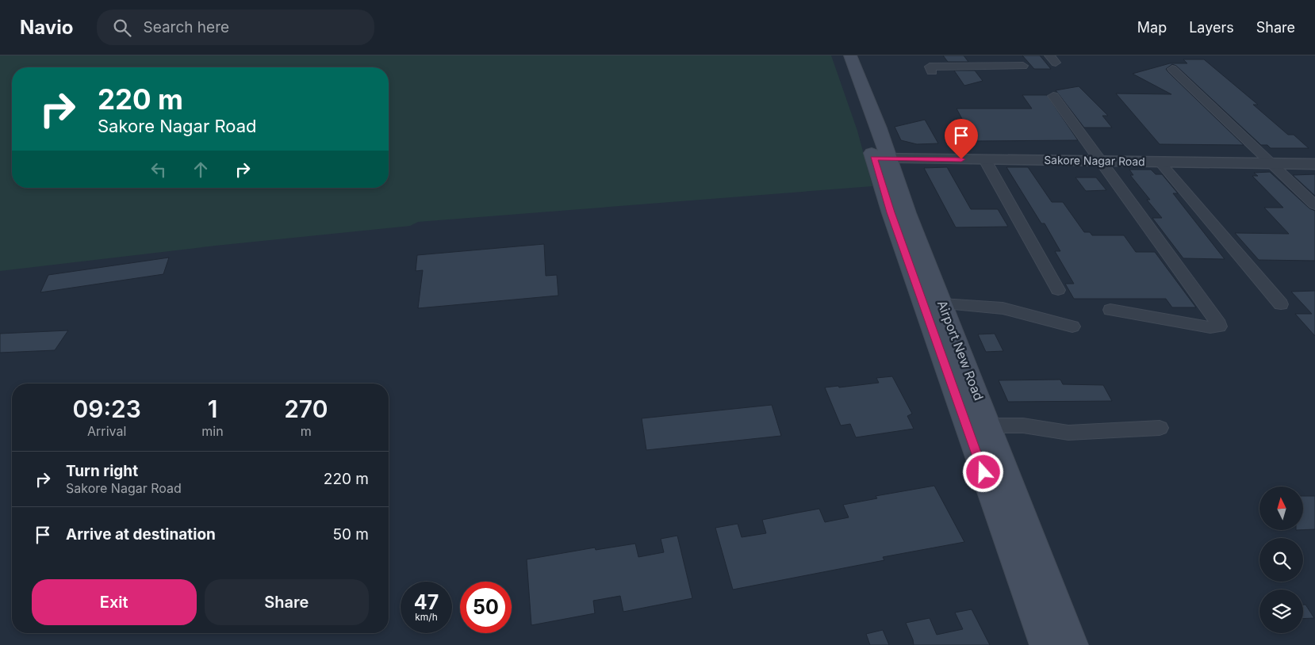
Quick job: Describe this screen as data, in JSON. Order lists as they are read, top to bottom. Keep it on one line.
{"streets":{"main road":["Airport New Road"],"street":["Sakore Nagar Road"]},"crossings":[["Sakore Nagar Road","Airport New Road"]],"north":"top","page":{"header":"Navio","search":"Search here","nav":["Map","Layers","Share"],"turn":["220 m","Sakore Nagar Road"],"eta":["09:23","Arrival","1","min","270","m"],"list":[{"name":"Turn right","note":"Sakore Nagar Road","value":"220 m"},{"name":"Arrive at destination","value":"50 m"}],"buttons":["Exit","Share"],"speed":"47 km/h","limit":"50"}}
